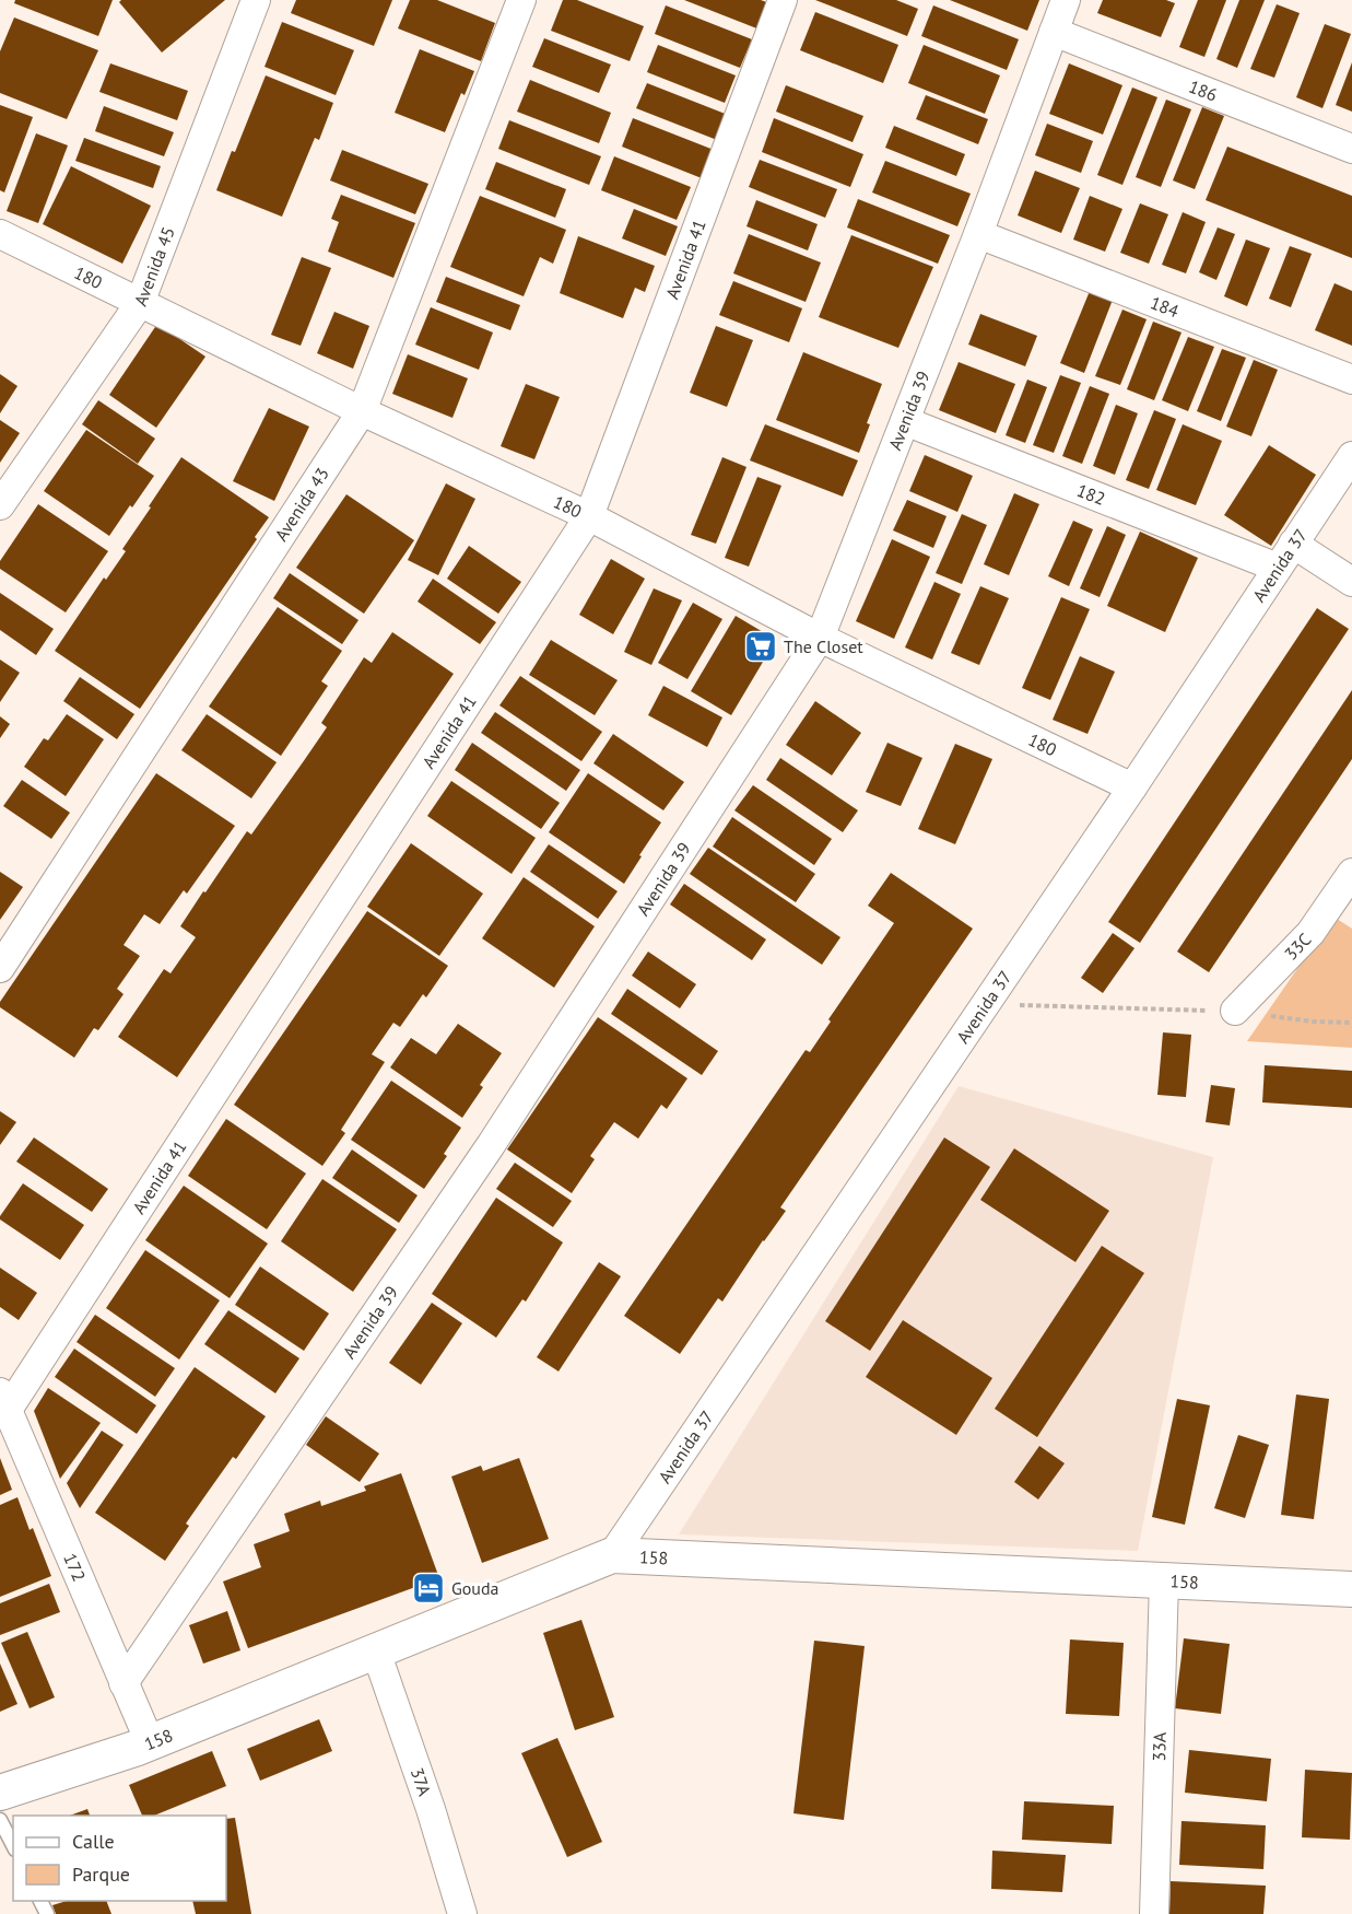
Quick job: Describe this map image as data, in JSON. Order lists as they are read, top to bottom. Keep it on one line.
{"streets":{"street":["186","Avenida 41","Avenida 45","180","184","Avenida 39","182","Avenida 43","Avenida 37","33C","158","172","33A","37A"]},"crossings":[["186","Avenida 39"],["Avenida 41","180"],["Avenida 41","172"],["Avenida 45","180"],["180","Avenida 39"],["180","Avenida 43"],["180","Avenida 37"],["184","Avenida 39"],["Avenida 39","182"],["Avenida 39","172"],["182","Avenida 37"],["Avenida 37","158"],["158","172"],["158","33A"],["158","37A"]],"places":{"supermarket":["The Closet"],"hotel":["Gouda"]},"legend":["Calle","Parque"]}
